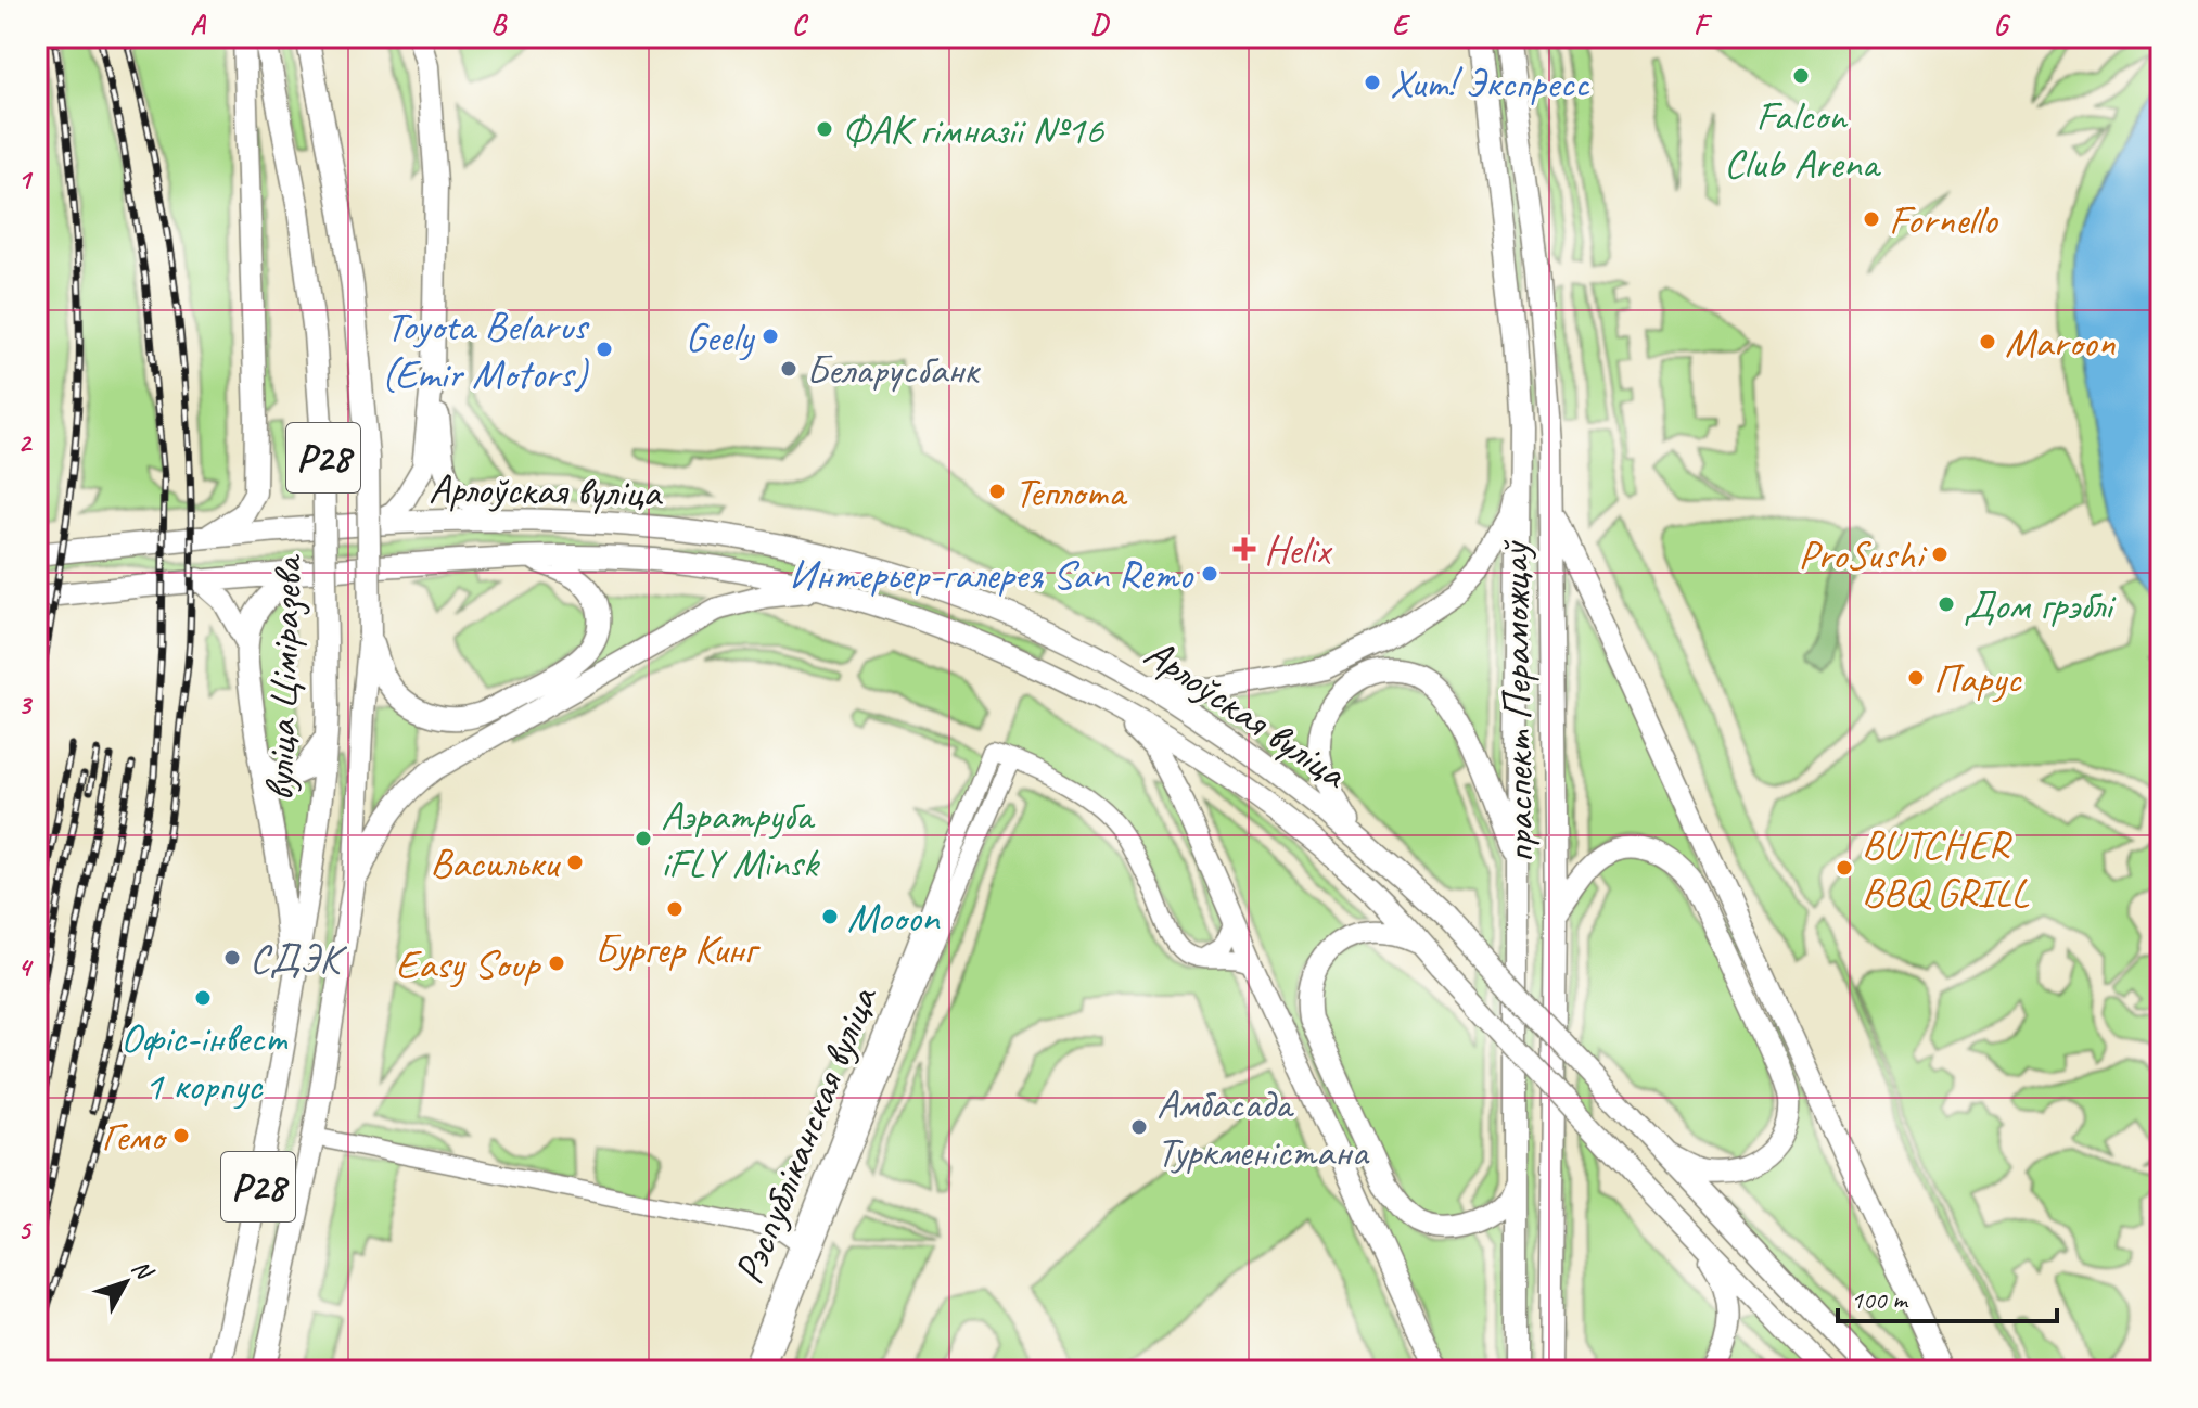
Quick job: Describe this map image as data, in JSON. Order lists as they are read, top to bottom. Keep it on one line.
{"streets":{"main road":["Р28","Арлоўская вуліца","вуліца Ціміразева","праспект Пераможцаў"],"street":["Рэспубліканская вуліца"]},"places":{"other":["Falcon Club Arena","Хит! Экспресс","ФАК гімназіі №16","Fornello","Geely","Maroon","Toyota Belarus (Emir Motors)","Беларусбанк","Теплота","ProSushi","Интерьер-галерея San Remo","Дом грэблі","Парус","Аэратруба iFLY Minsk","Васильки","BUTCHER BBQ GRILL","Бургер Кинг","Mooon","СДЭК","Easy Soup","Офіс-інвест 1 корпус","Амбасада Туркменістана","Гемо"],"health":["Helix"]},"scale_bar":"100 m","north":"top right","grid":{"columns":["A","B","C","D","E","F","G"],"rows":["1","2","3","4","5"]}}
